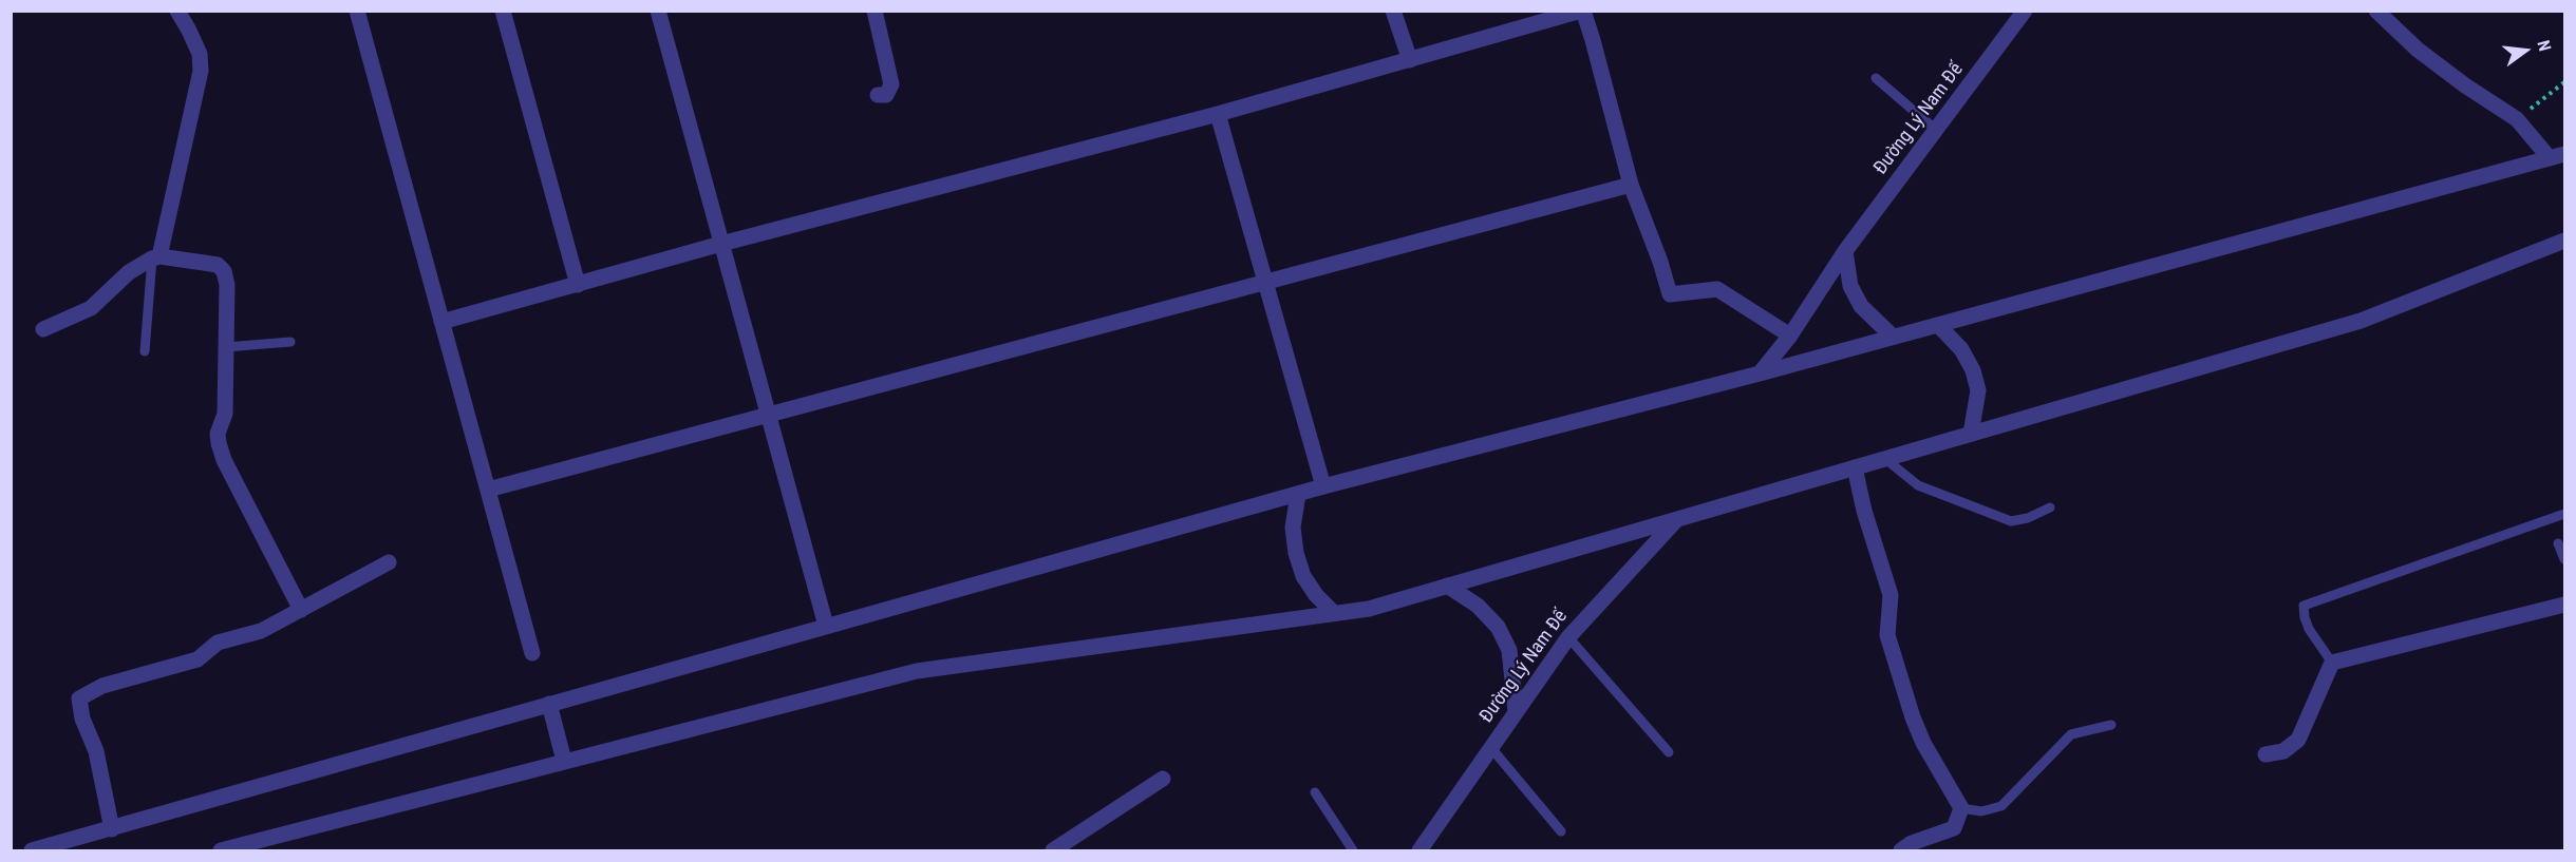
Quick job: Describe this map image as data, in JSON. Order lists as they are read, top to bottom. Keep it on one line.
{"streets":{"street":["Đường Lý Nam Đế"]},"north":"right"}
